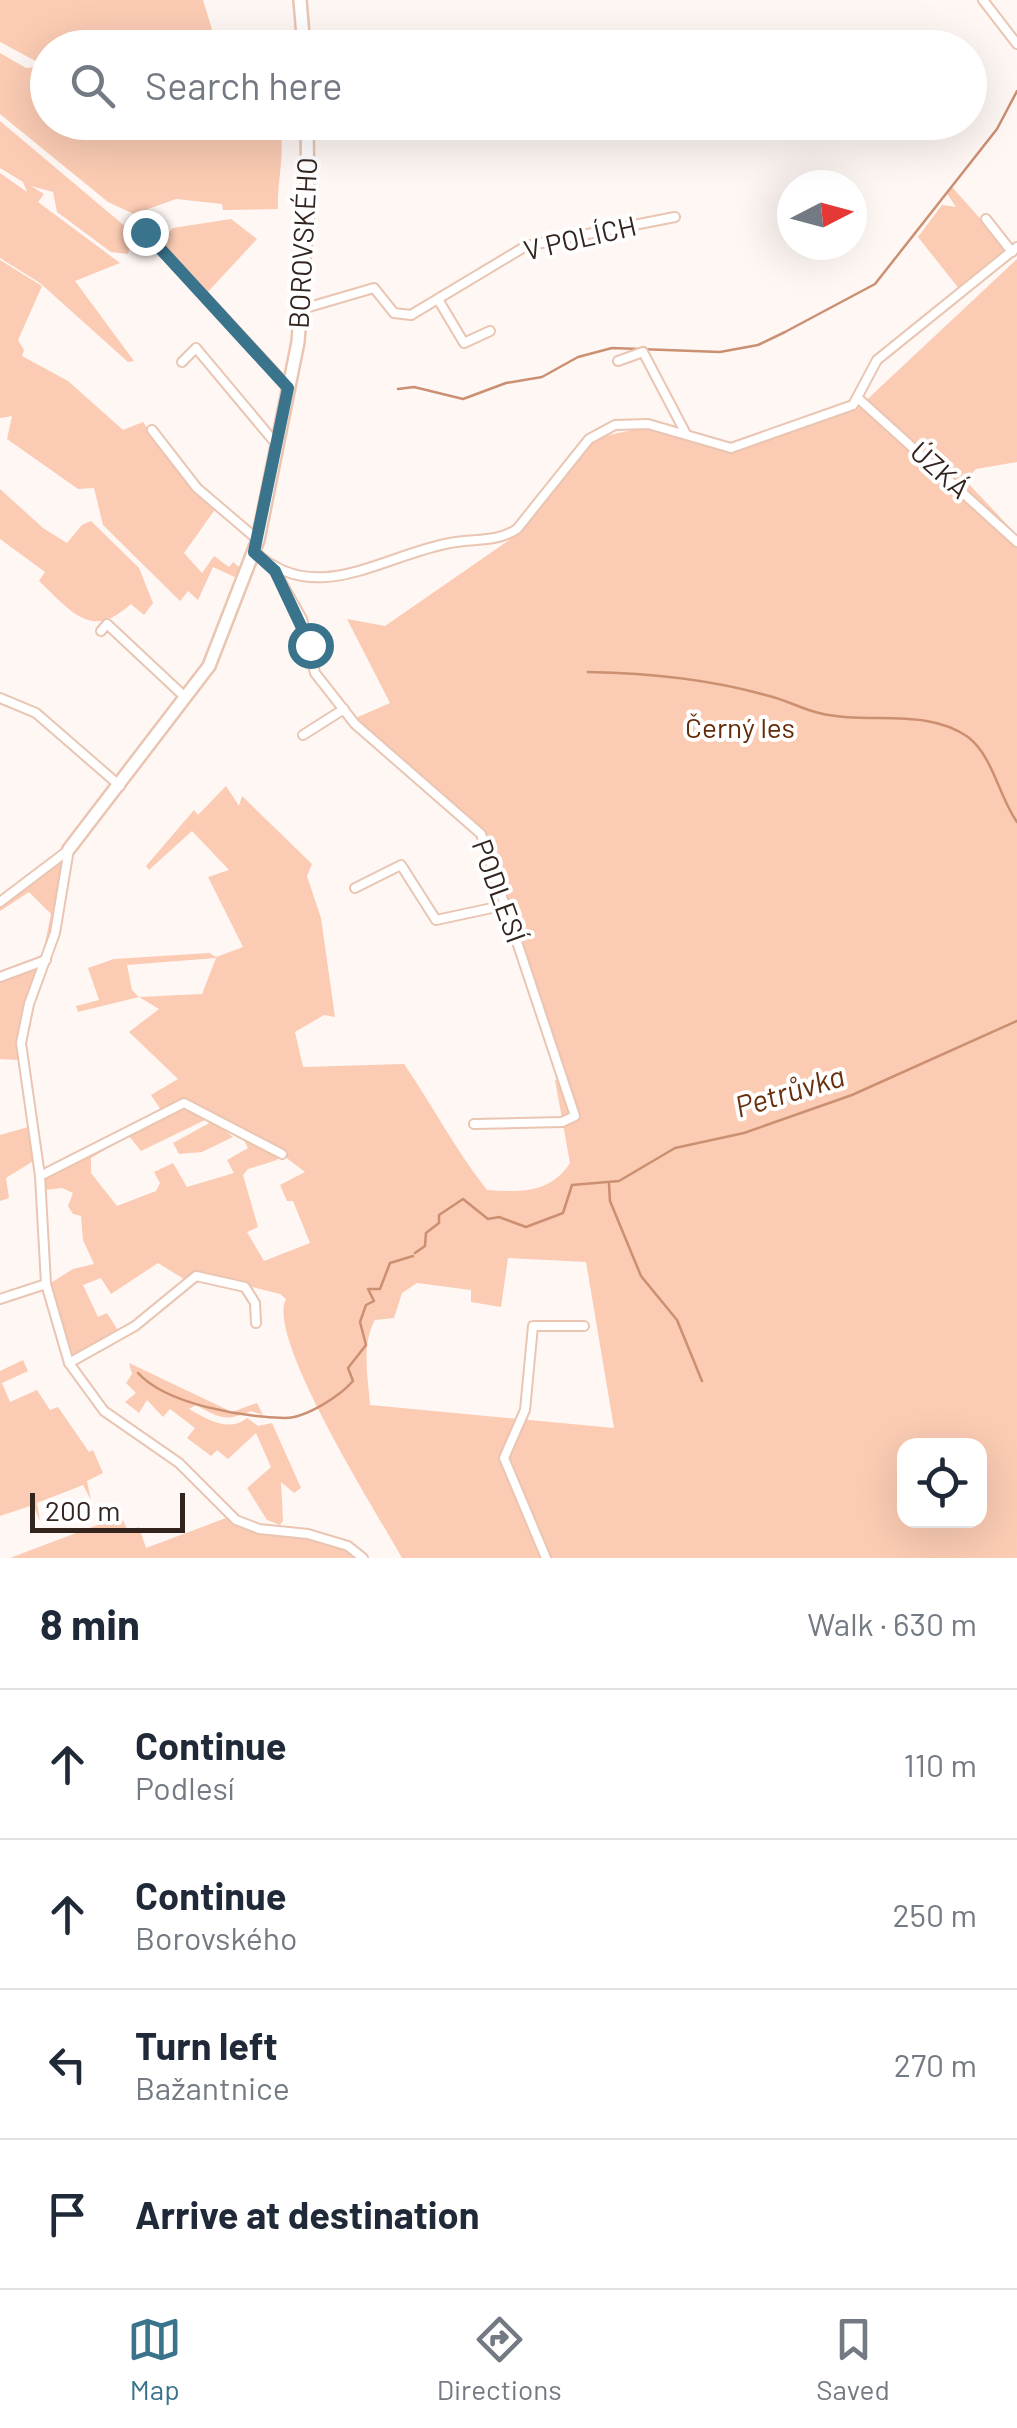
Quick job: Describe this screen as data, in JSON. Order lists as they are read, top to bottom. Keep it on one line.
{"streets":{"main road":["BOROVSKÉHO"],"street":["V POLÍCH","ÚZKÁ","PODLESÍ"]},"crossings":[["V POLÍCH","BOROVSKÉHO"],["BOROVSKÉHO","PODLESÍ"]],"water":["Petrůvka"],"parks":["Černý les"],"scale_bar":"200 m","north":"right","page":{"search":"Search here","scale":"200 m","heading":["8 min","Walk · 630 m"],"list":[["Continue","Podlesí","110 m"],["Continue","Borovského","250 m"],["Turn left","Bažantnice","270 m"],"Arrive at destination"],"nav":["Map","Directions","Saved"]}}
